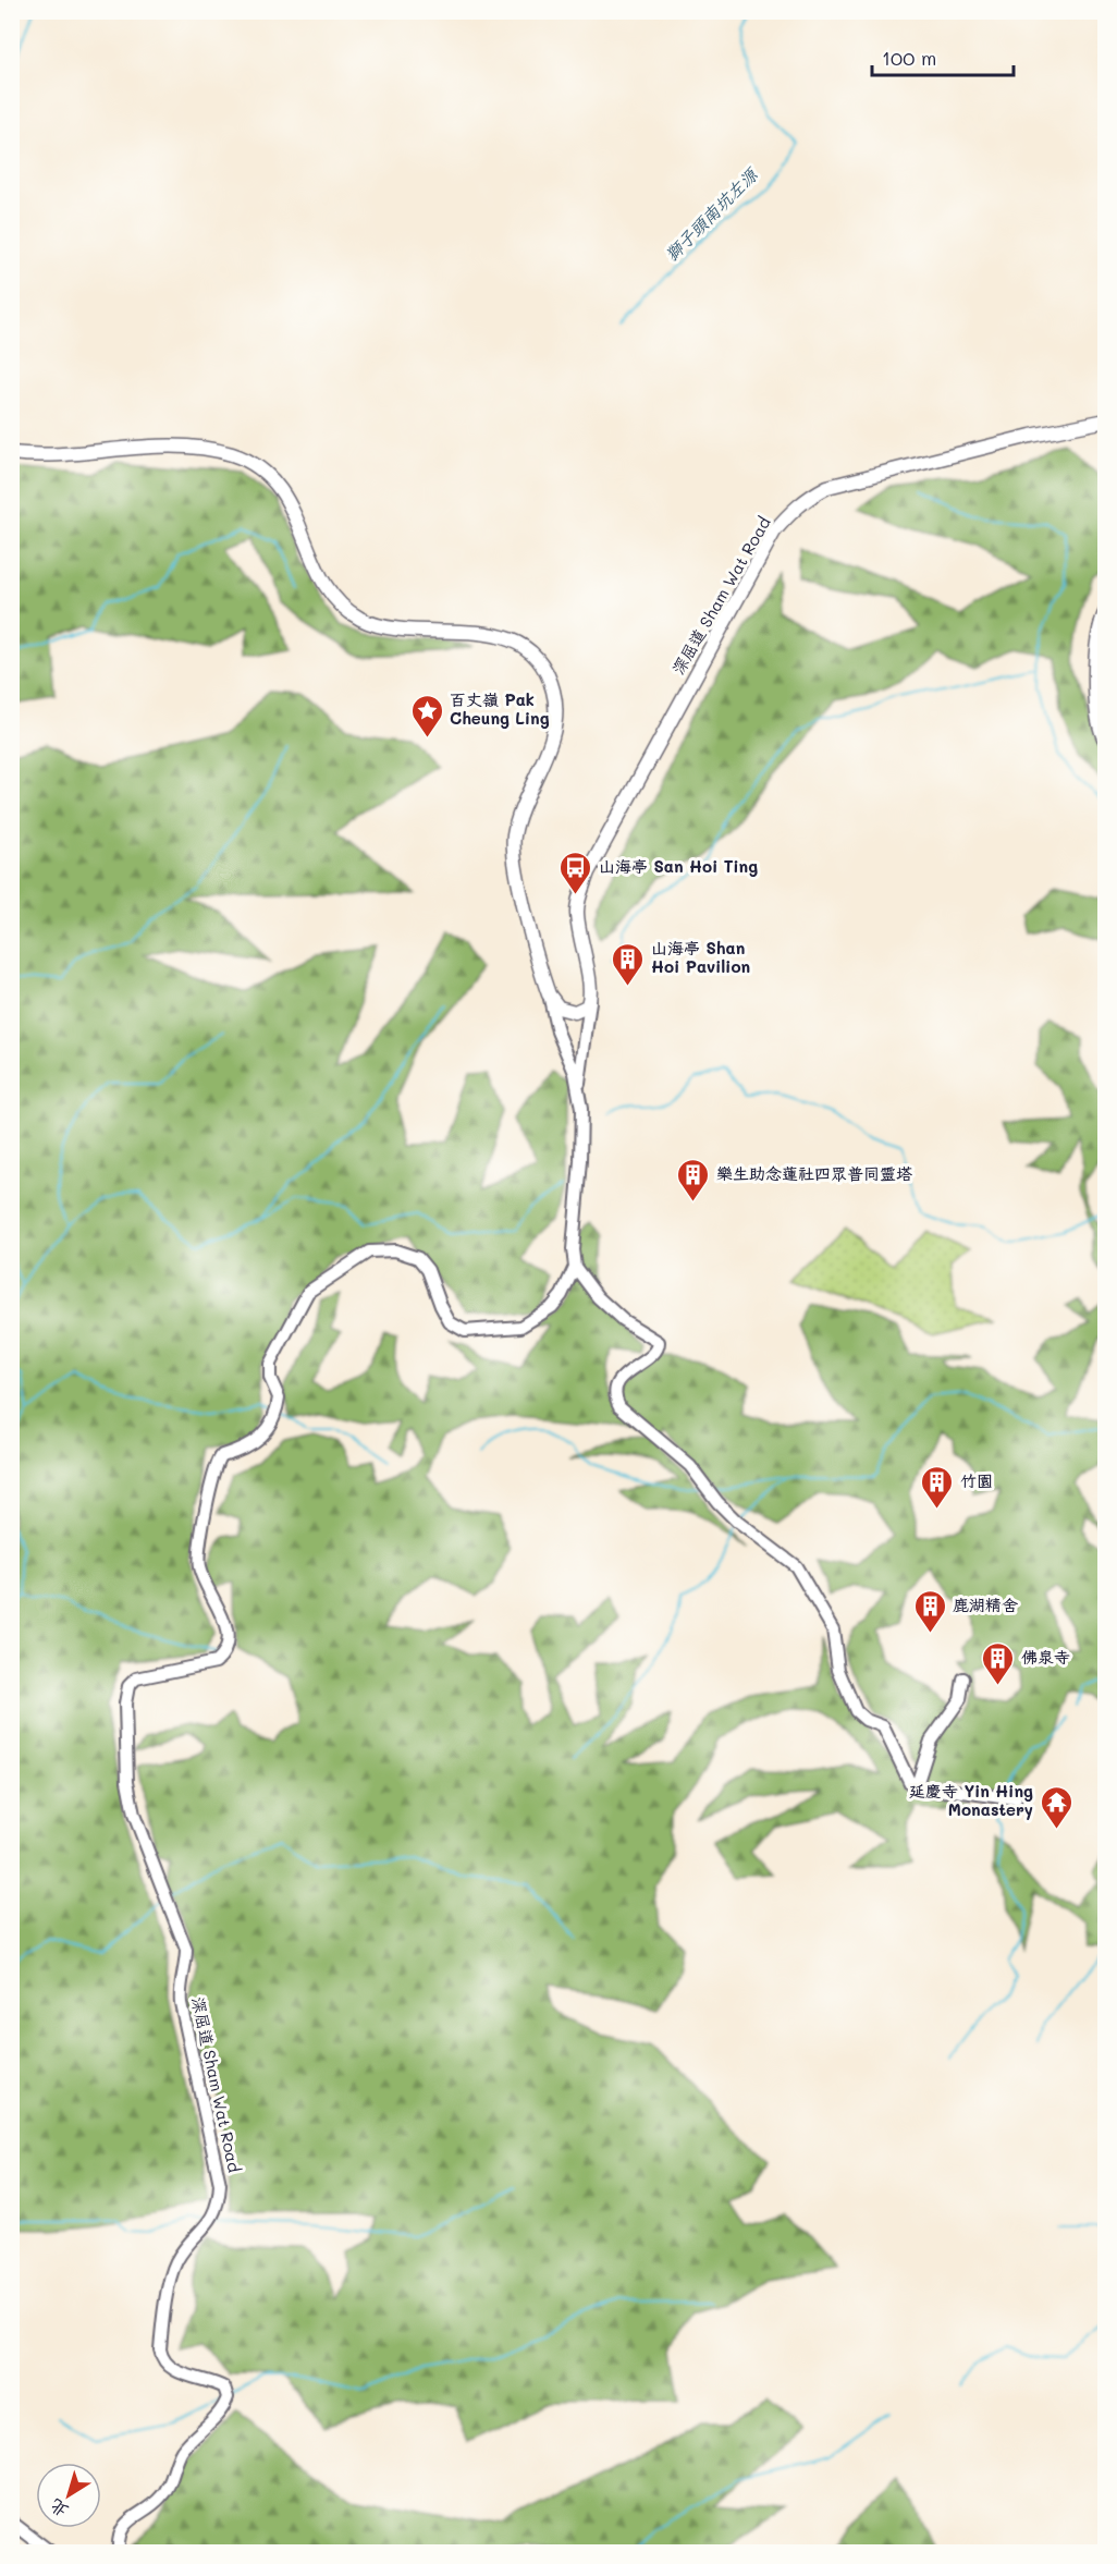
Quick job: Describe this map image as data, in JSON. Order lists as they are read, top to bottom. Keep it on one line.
{"streets":{"main road":["深屈道 Sham Wat Road"]},"water":["獅子頭南坑左源"],"places":{"place":["百丈嶺 Pak Cheung Ling"],"bus stop":["山海亭 San Hoi Ting"],"building":["山海亭 Shan Hoi Pavilion","樂生助念蓮社四眾普同靈塔","竹園","鹿湖精舍","佛泉寺"],"temple":["延慶寺 Yin Hing Monastery"]},"scale_bar":"100 m","north":"bottom left"}
